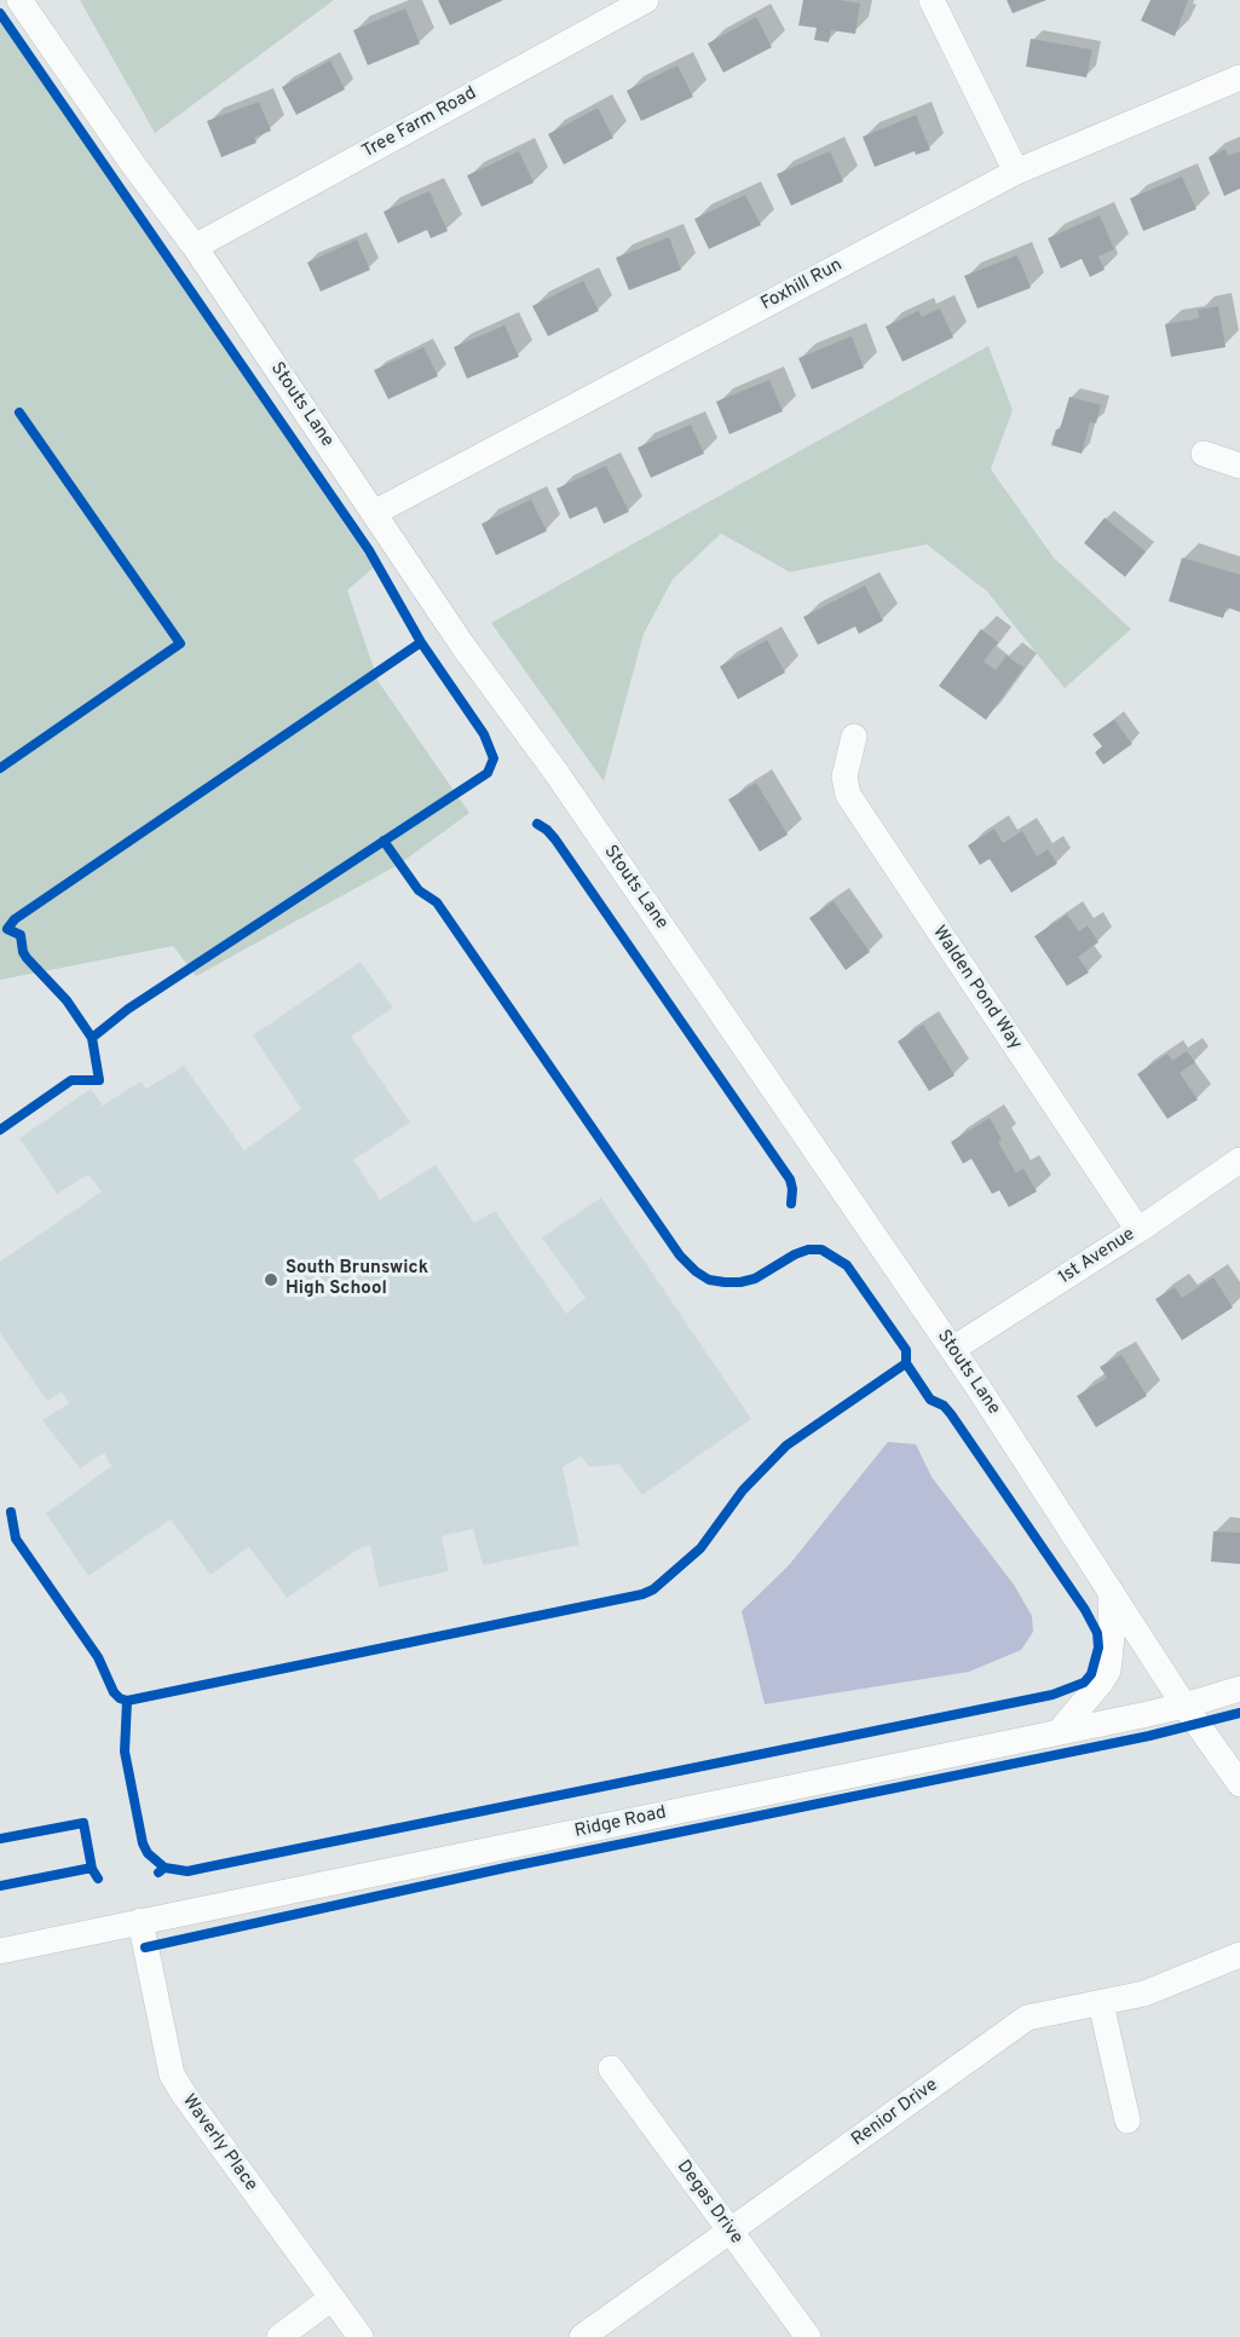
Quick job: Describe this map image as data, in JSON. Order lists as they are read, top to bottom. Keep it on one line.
{"streets":{"street":["Tree Farm Road","Foxhill Run","Stouts Lane","Walden Pond Way","1st Avenue","Ridge Road","Renior Drive","Waverly Place","Degas Drive"]},"crossings":[["Tree Farm Road","Stouts Lane"],["Foxhill Run","Stouts Lane"],["Stouts Lane","1st Avenue"],["Stouts Lane","Ridge Road"],["Walden Pond Way","1st Avenue"],["Ridge Road","Waverly Place"],["Renior Drive","Degas Drive"]],"places":["South Brunswick High School"]}
